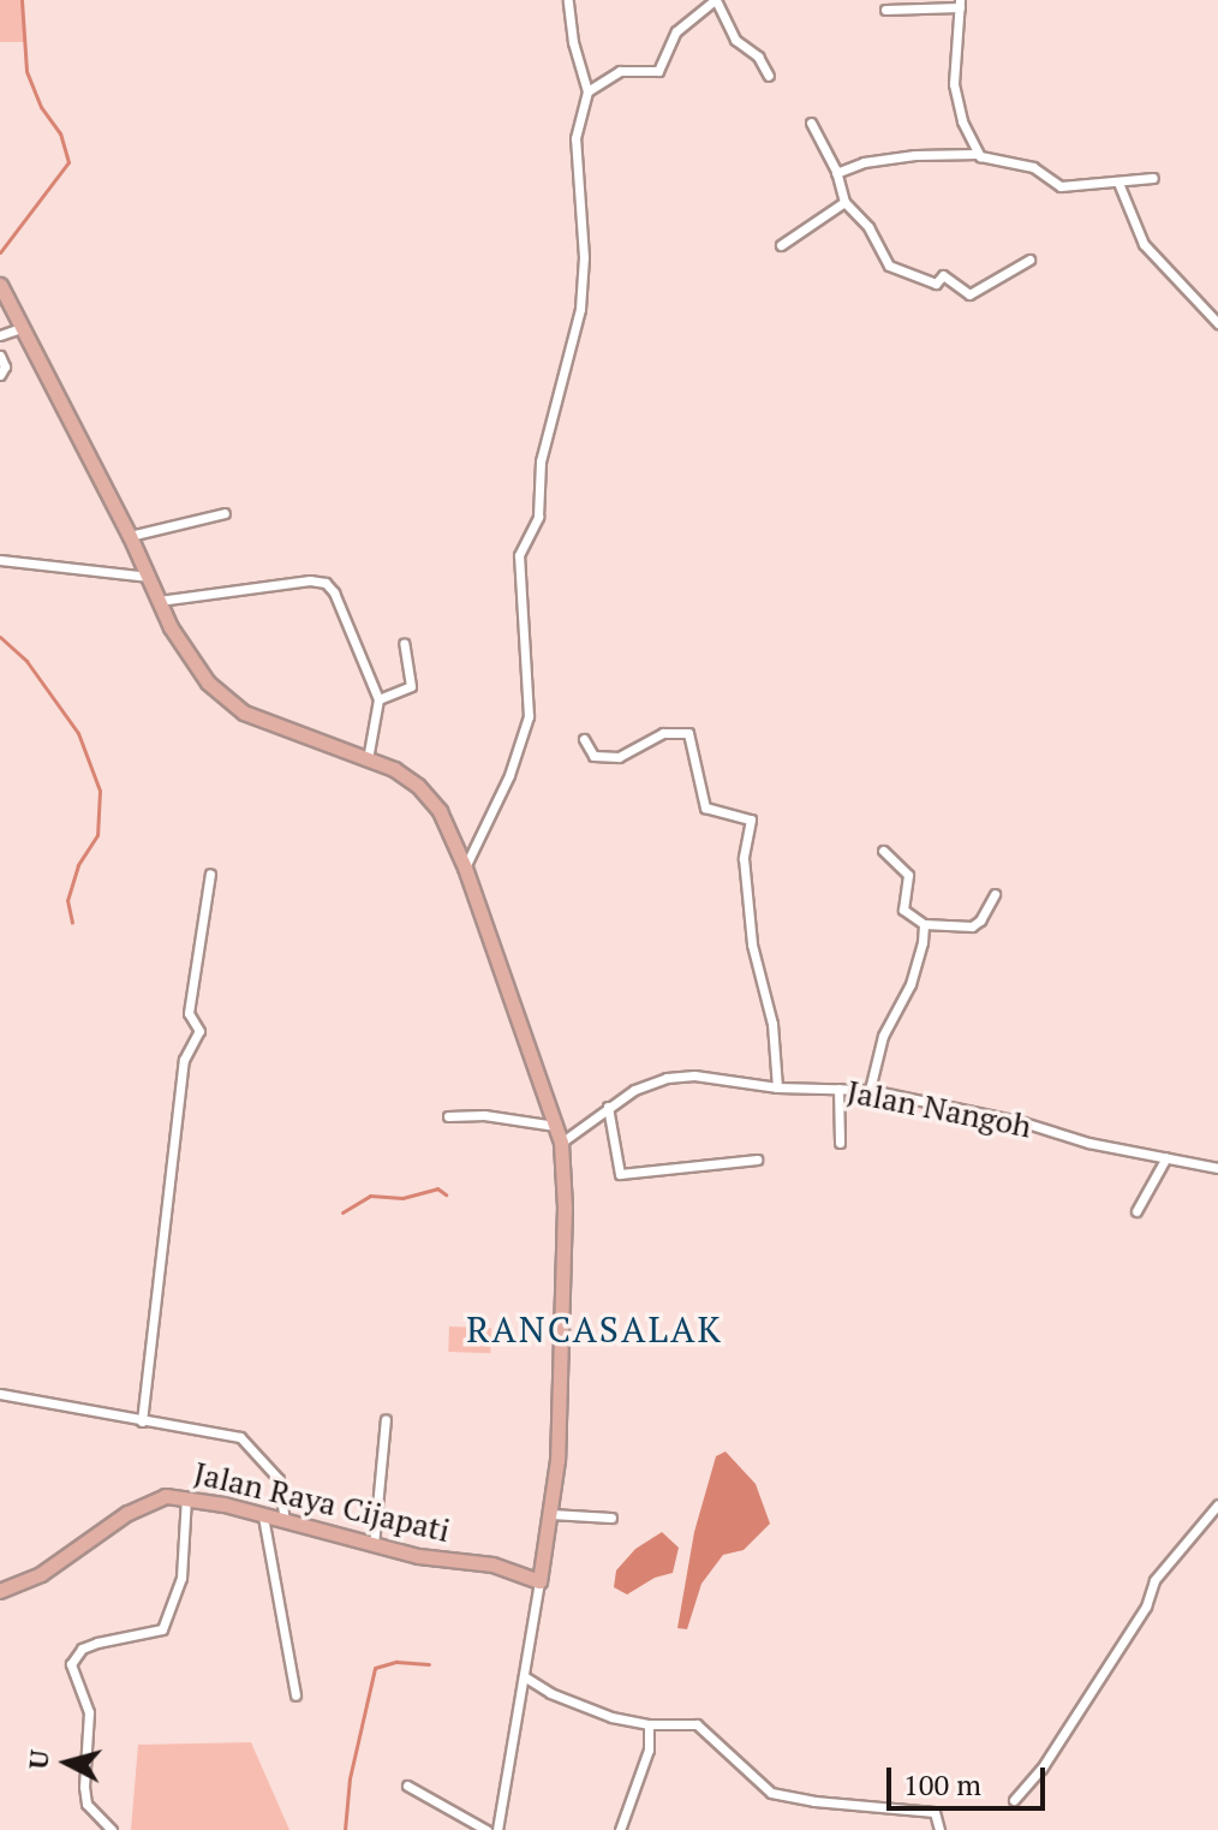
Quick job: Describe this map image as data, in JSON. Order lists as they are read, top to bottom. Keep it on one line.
{"streets":{"main road":["Jalan Raya Cijapati"],"street":["Jalan Nangoh"]},"districts":["RANCASALAK"],"scale_bar":"100 m","north":"left"}
